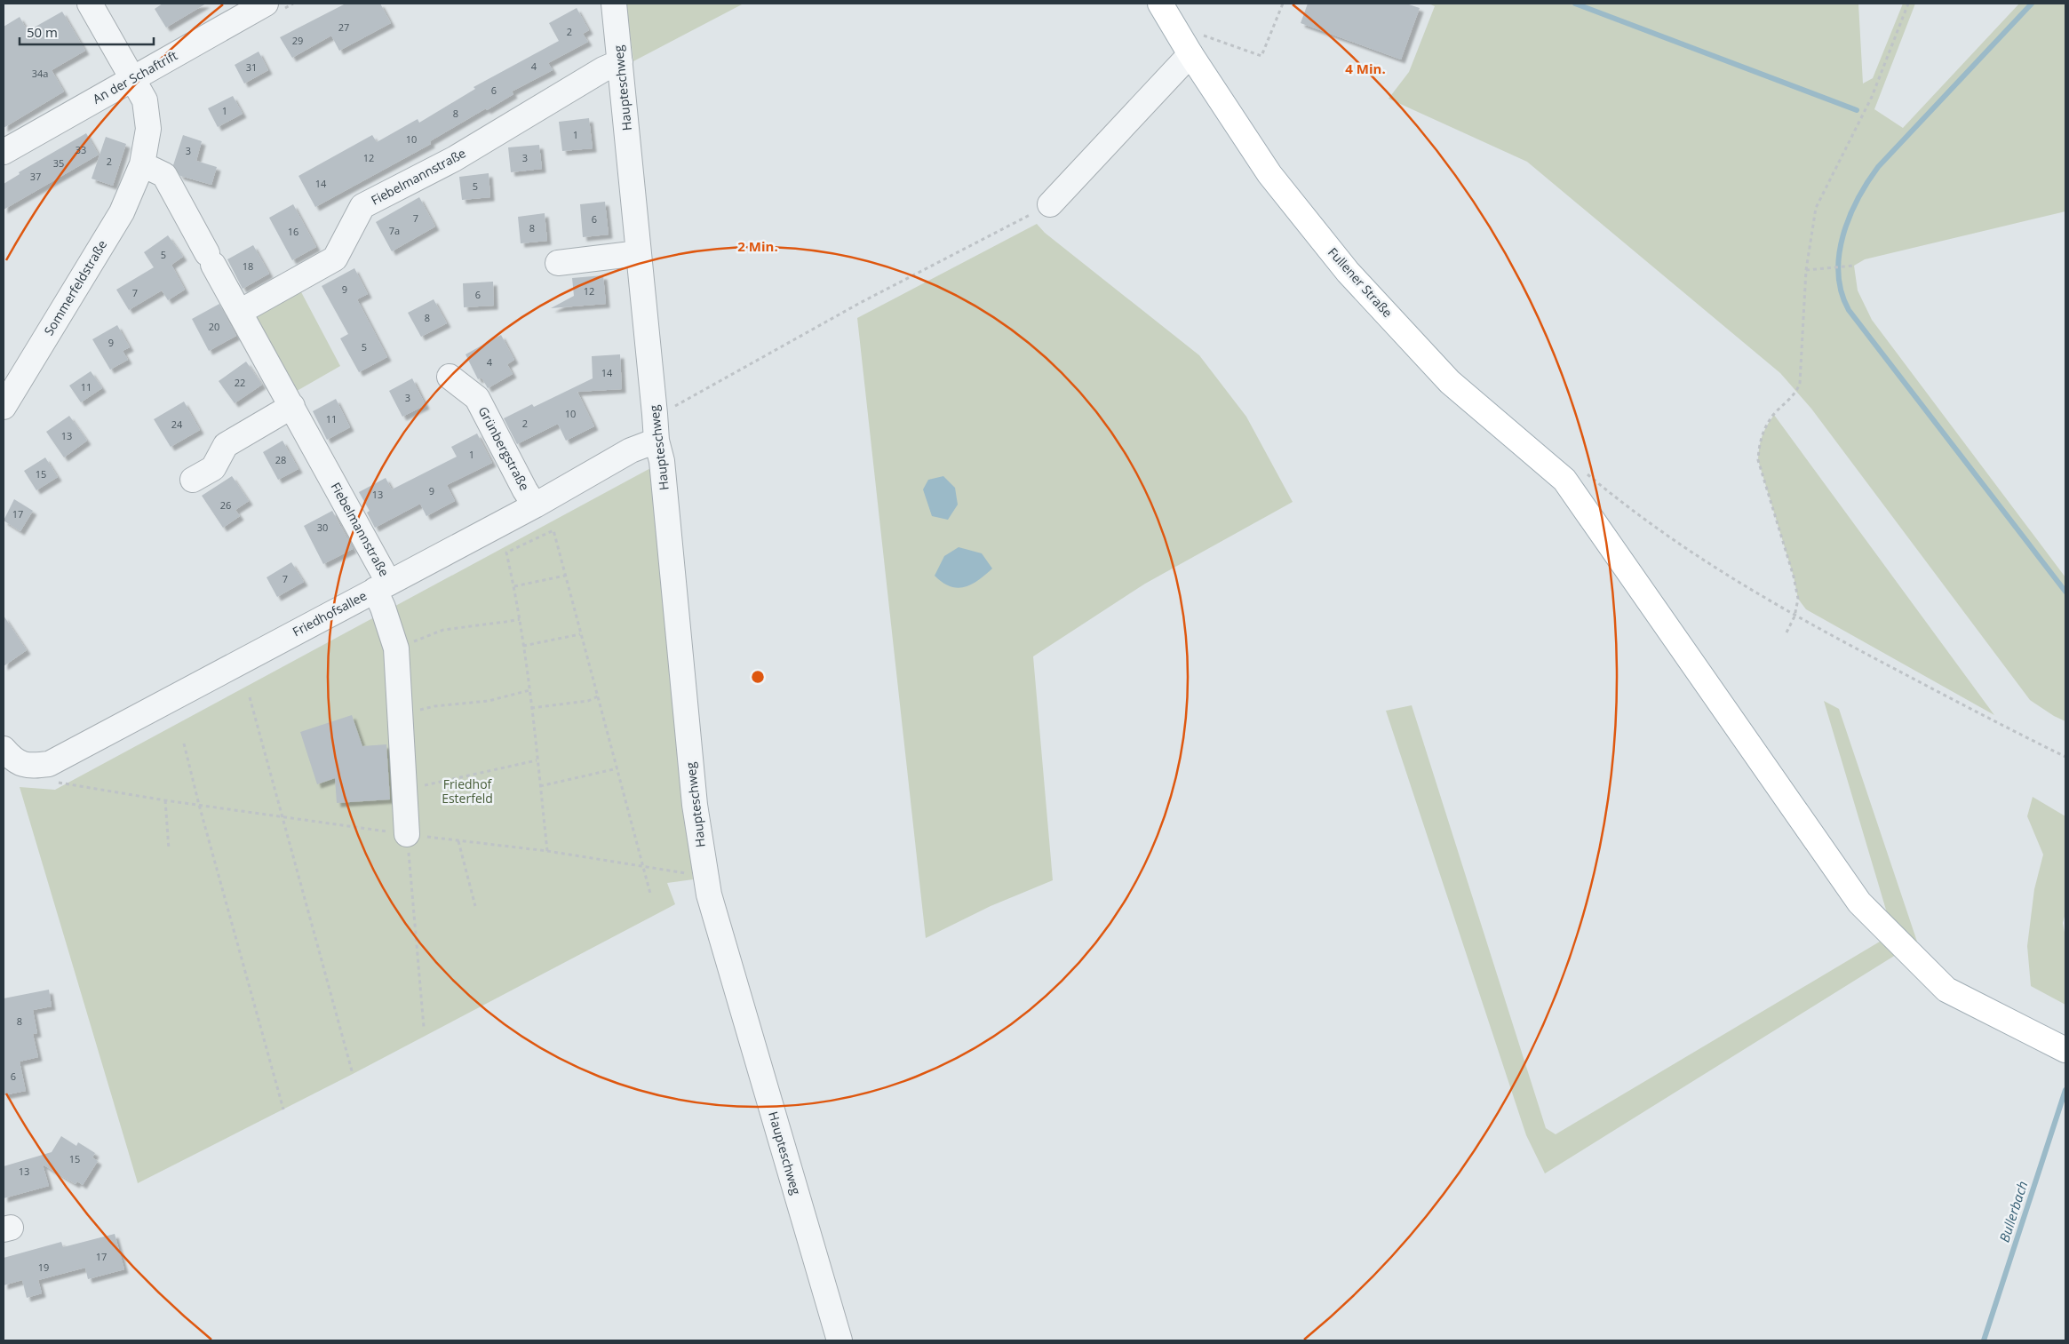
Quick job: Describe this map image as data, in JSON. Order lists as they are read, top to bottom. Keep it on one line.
{"streets":{"main road":["Fullener Straße"],"street":["An der Schaftrift","Haupteschweg","Fiebelmannstraße","Sommerfeldstraße","Grünbergstraße","Friedhofsallee"]},"crossings":[["An der Schaftrift","Sommerfeldstraße"],["Haupteschweg","Fiebelmannstraße"],["Haupteschweg","Friedhofsallee"],["Fiebelmannstraße","Sommerfeldstraße"],["Fiebelmannstraße","Friedhofsallee"],["Grünbergstraße","Friedhofsallee"]],"water":["Bullerbach"],"parks":["Friedhof Esterfeld"],"house_numbers":["27","2","29","4","31","34a","6","1","8","1","10","33","3","12","3","2","35","37","14","5","7","6","8","7a","16","5","18","9","12","7","6","8","20","9","5","4","14","22","11","3","10","11","2","24","13","1","28","15","9","13","26","17","30","7","8","6","15","13","17","19"],"scale_bar":"50 m","rings":["4 Min.","2 Min."]}
